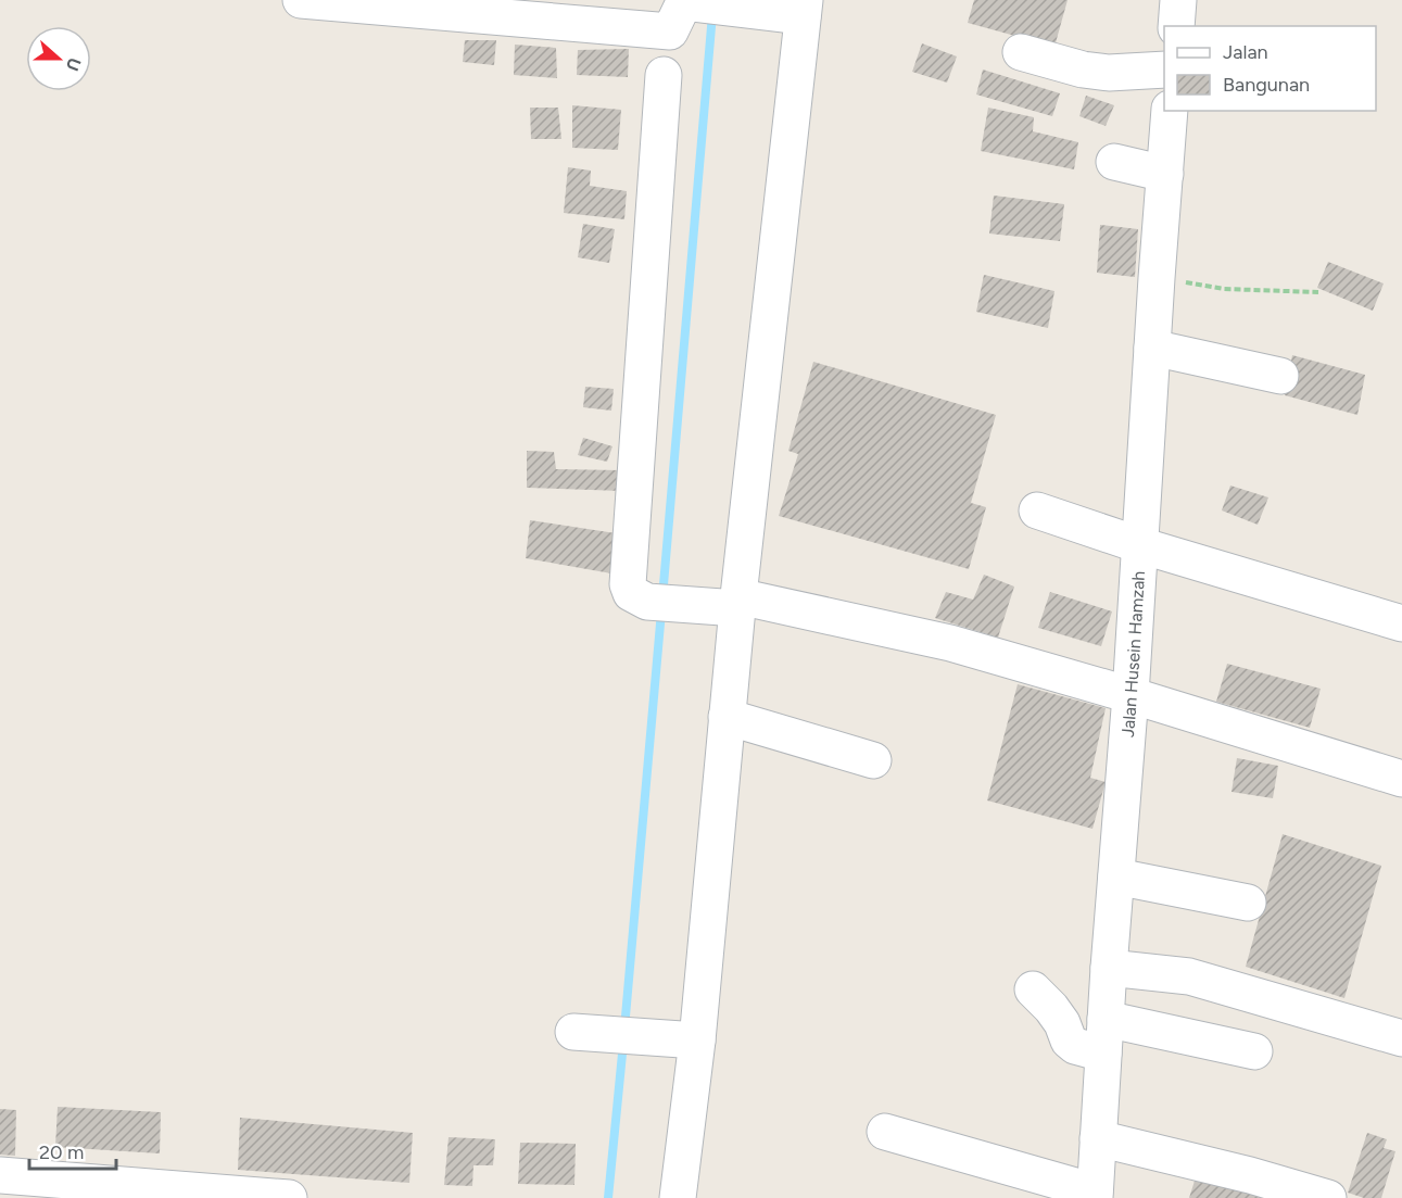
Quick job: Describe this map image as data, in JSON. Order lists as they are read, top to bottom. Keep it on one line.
{"streets":{"street":["Jalan Husein Hamzah"]},"legend":["Jalan","Bangunan"],"scale_bar":"20 m","north":"right"}
